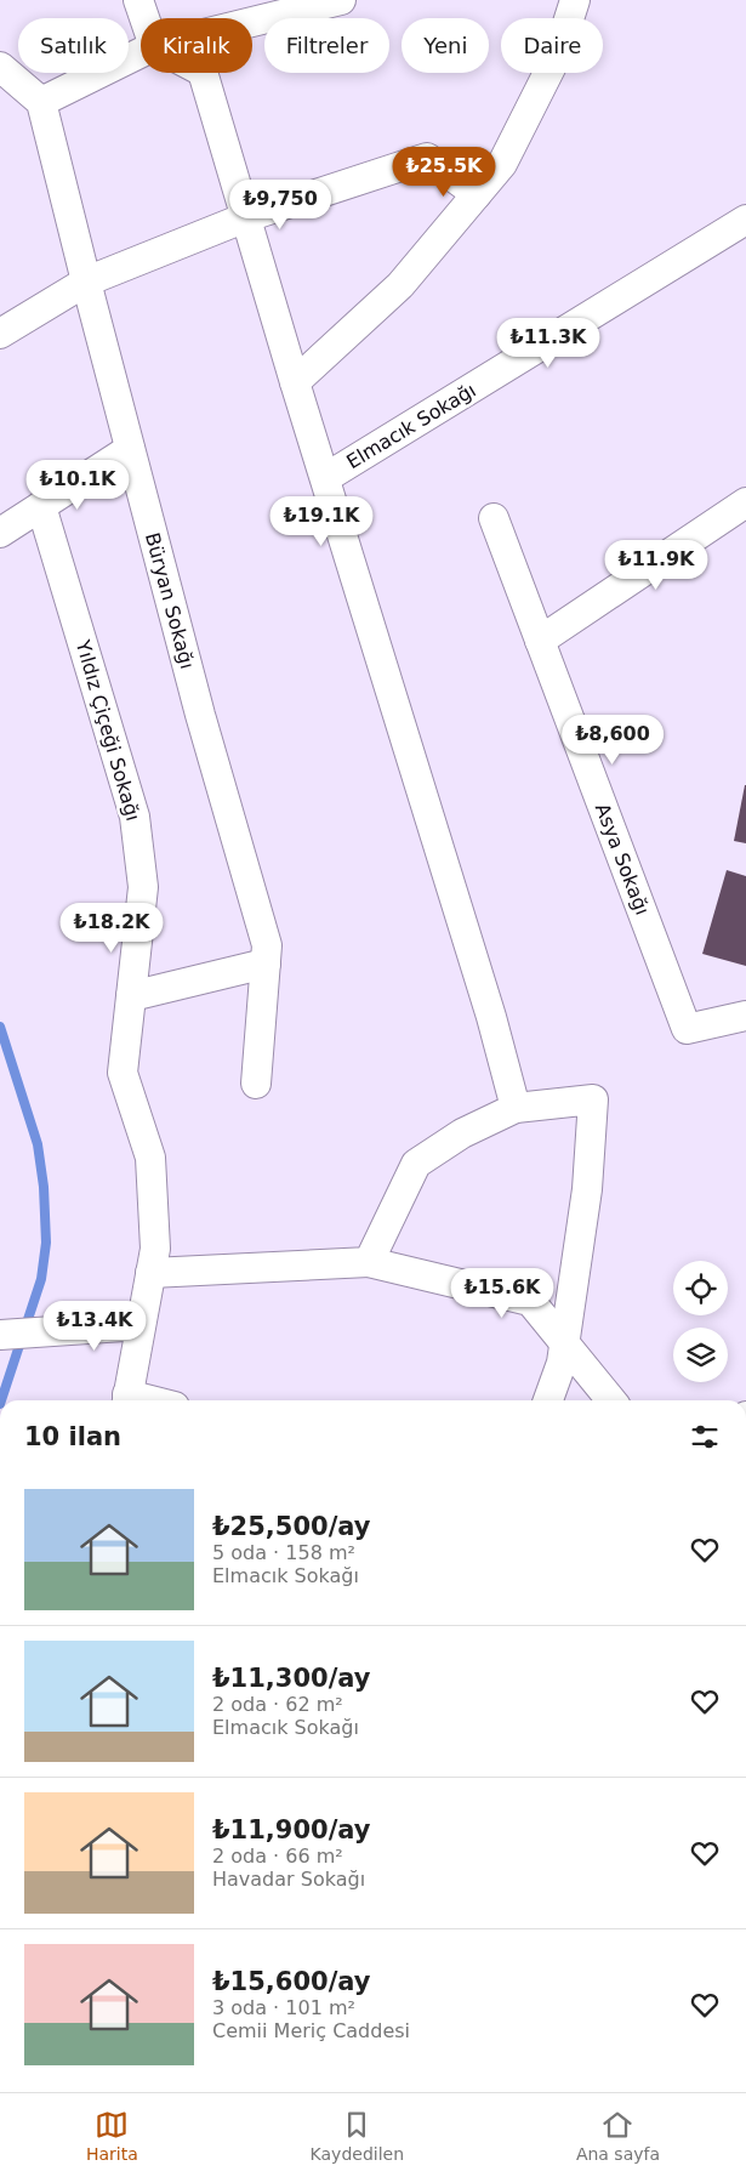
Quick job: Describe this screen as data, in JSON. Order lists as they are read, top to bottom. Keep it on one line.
{"streets":{"street":["Elmacık Sokağı","Büryan Sokağı","Yıldız Çiçeği Sokağı","Asya Sokağı"]},"page":{"chip":["Satılık","Kiralık","Filtreler","Yeni","Daire"],"price":["₺25.5K","₺9,750","₺11.3K","₺10.1K","₺19.1K","₺11.9K","₺8,600","₺18.2K","₺15.6K","₺13.4K"],"heading":"10 ilan","list":[{"name":"₺25,500/ay","note":"5 oda · 158 m² · Elmacık Sokağı"},{"name":"₺11,300/ay","note":"2 oda · 62 m² · Elmacık Sokağı"},{"name":"₺11,900/ay","note":"2 oda · 66 m² · Havadar Sokağı"},{"name":"₺15,600/ay","note":"3 oda · 101 m² · Cemii Meriç Caddesi"}],"tabs":["Harita","Kaydedilen","Ana sayfa"]}}
